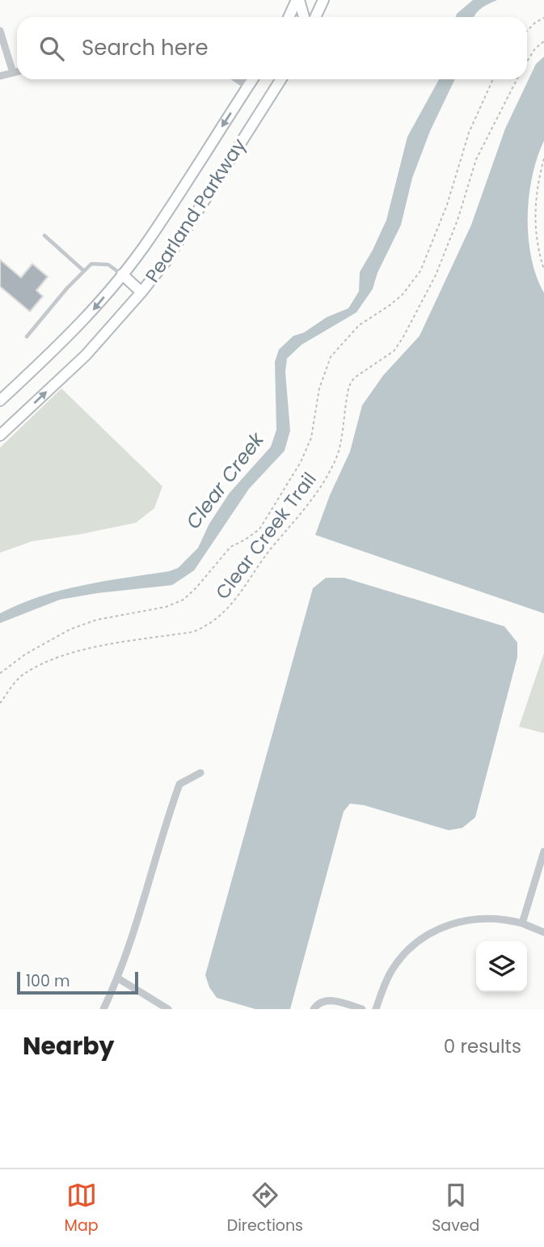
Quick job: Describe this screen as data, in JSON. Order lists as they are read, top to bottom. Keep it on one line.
{"streets":{"main road":["Pearland Parkway"],"path":["Clear Creek Trail"]},"water":["Clear Creek"],"scale_bar":"100 m","page":{"search":"Search here","scale":"100 m","heading":["Nearby","0 results"],"nav":["Map","Directions","Saved"]}}
